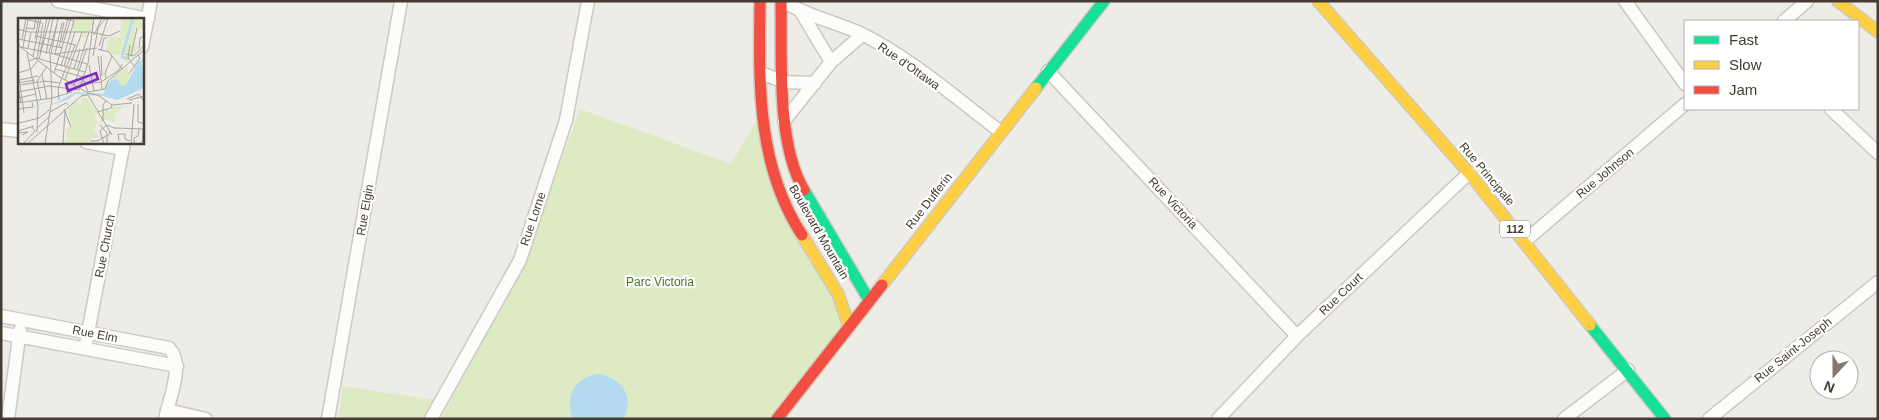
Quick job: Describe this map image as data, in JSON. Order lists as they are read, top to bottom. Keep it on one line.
{"streets":{"main road":["Rue Principale","Rue Dufferin","112","Boulevard Mountain"],"street":["Rue d'Ottawa","Rue Johnson","Rue Victoria","Rue Elgin","Rue Lorne","Rue Church","Rue Court","Rue Elm","Rue Saint-Joseph"]},"crossings":[["Rue d'Ottawa","Rue Dufferin"],["Rue d'Ottawa","Boulevard Mountain"],["Rue Johnson","Rue Principale"],["Rue Principale","Rue Court"],["Rue Dufferin","Rue Victoria"],["Rue Dufferin","Boulevard Mountain"],["Rue Victoria","Rue Court"],["Rue Church","Rue Elm"]],"parks":["Parc Victoria"],"legend":["Fast","Slow","Jam"],"north":"bottom"}
